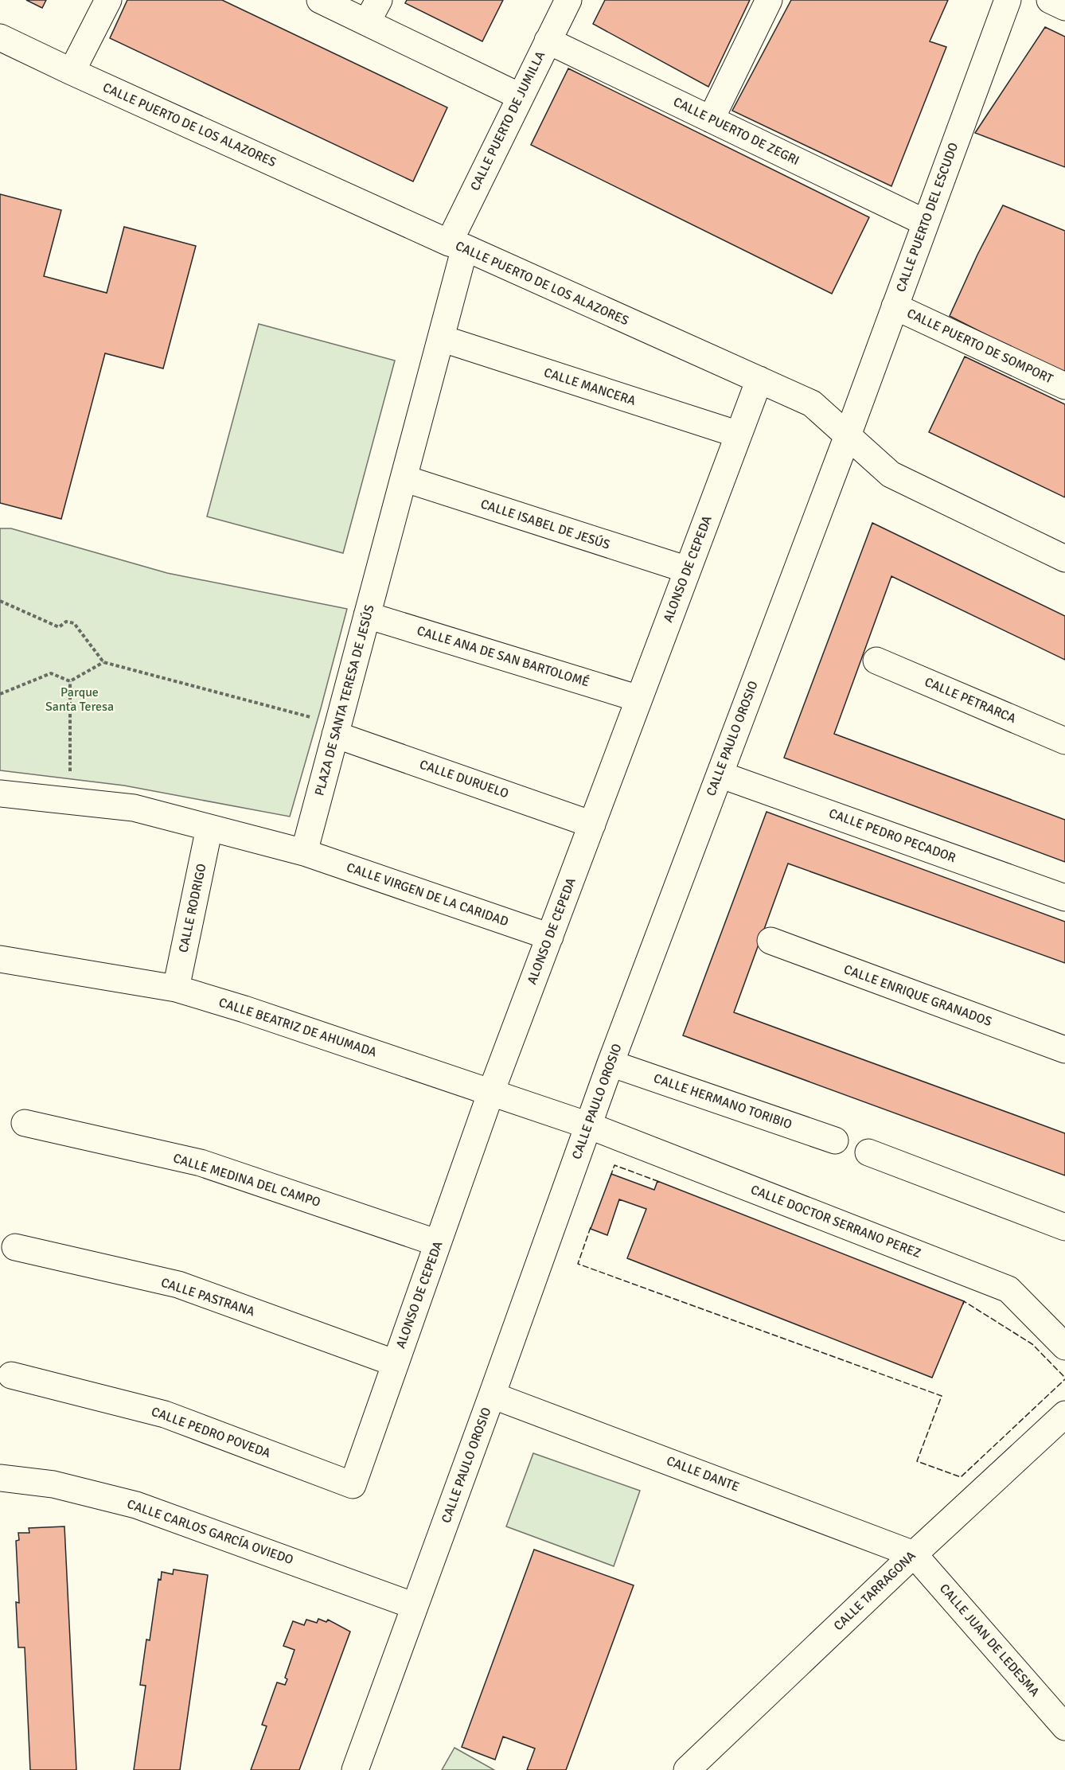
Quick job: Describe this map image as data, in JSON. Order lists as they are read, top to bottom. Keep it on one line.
{"streets":{"street":["CALLE PUERTO DE JUMILLA","CALLE PUERTO DE LOS ALAZORES","CALLE PUERTO DE ZEGRI","CALLE PUERTO DEL ESCUDO","CALLE PUERTO DE SOMPORT","CALLE MANCERA","CALLE ISABEL DE JESÚS","ALONSO DE CEPEDA","CALLE ANA DE SAN BARTOLOMÉ","PLAZA DE SANTA TERESA DE JESÚS","CALLE PETRARCA","CALLE PAULO OROSIO","CALLE DURUELO","CALLE PEDRO PECADOR","CALLE VIRGEN DE LA CARIDAD","CALLE RODRIGO","CALLE ENRIQUE GRANADOS","CALLE BEATRIZ DE AHUMADA","CALLE HERMANO TORIBIO","CALLE MEDINA DEL CAMPO","CALLE DOCTOR SERRANO PEREZ","CALLE PASTRANA","CALLE PEDRO POVEDA","CALLE DANTE","CALLE CARLOS GARCÍA OVIEDO","CALLE TARRAGONA","CALLE JUAN DE LEDESMA"]},"crossings":[["CALLE PUERTO DE JUMILLA","CALLE PUERTO DE LOS ALAZORES"],["CALLE PUERTO DE JUMILLA","CALLE PUERTO DE ZEGRI"],["CALLE PUERTO DE JUMILLA","PLAZA DE SANTA TERESA DE JESÚS"],["CALLE PUERTO DE LOS ALAZORES","CALLE PUERTO DEL ESCUDO"],["CALLE PUERTO DE LOS ALAZORES","ALONSO DE CEPEDA"],["CALLE PUERTO DE LOS ALAZORES","PLAZA DE SANTA TERESA DE JESÚS"],["CALLE PUERTO DE LOS ALAZORES","CALLE PAULO OROSIO"],["CALLE PUERTO DE ZEGRI","CALLE PUERTO DEL ESCUDO"],["CALLE PUERTO DEL ESCUDO","CALLE PUERTO DE SOMPORT"],["CALLE PUERTO DEL ESCUDO","CALLE PAULO OROSIO"],["CALLE MANCERA","ALONSO DE CEPEDA"],["CALLE MANCERA","PLAZA DE SANTA TERESA DE JESÚS"],["CALLE ISABEL DE JESÚS","ALONSO DE CEPEDA"],["CALLE ISABEL DE JESÚS","PLAZA DE SANTA TERESA DE JESÚS"],["ALONSO DE CEPEDA","CALLE ANA DE SAN BARTOLOMÉ"],["ALONSO DE CEPEDA","CALLE DURUELO"],["ALONSO DE CEPEDA","CALLE VIRGEN DE LA CARIDAD"],["ALONSO DE CEPEDA","CALLE BEATRIZ DE AHUMADA"],["ALONSO DE CEPEDA","CALLE MEDINA DEL CAMPO"],["ALONSO DE CEPEDA","CALLE PASTRANA"],["ALONSO DE CEPEDA","CALLE PEDRO POVEDA"],["CALLE ANA DE SAN BARTOLOMÉ","PLAZA DE SANTA TERESA DE JESÚS"],["PLAZA DE SANTA TERESA DE JESÚS","CALLE DURUELO"],["PLAZA DE SANTA TERESA DE JESÚS","CALLE VIRGEN DE LA CARIDAD"],["CALLE PAULO OROSIO","CALLE PEDRO PECADOR"],["CALLE PAULO OROSIO","CALLE BEATRIZ DE AHUMADA"],["CALLE PAULO OROSIO","CALLE HERMANO TORIBIO"],["CALLE PAULO OROSIO","CALLE DOCTOR SERRANO PEREZ"],["CALLE PAULO OROSIO","CALLE DANTE"],["CALLE PAULO OROSIO","CALLE CARLOS GARCÍA OVIEDO"],["CALLE RODRIGO","CALLE BEATRIZ DE AHUMADA"],["CALLE BEATRIZ DE AHUMADA","CALLE DOCTOR SERRANO PEREZ"],["CALLE DANTE","CALLE TARRAGONA"],["CALLE DANTE","CALLE JUAN DE LEDESMA"],["CALLE TARRAGONA","CALLE JUAN DE LEDESMA"]],"parks":["Parque Santa Teresa"]}
